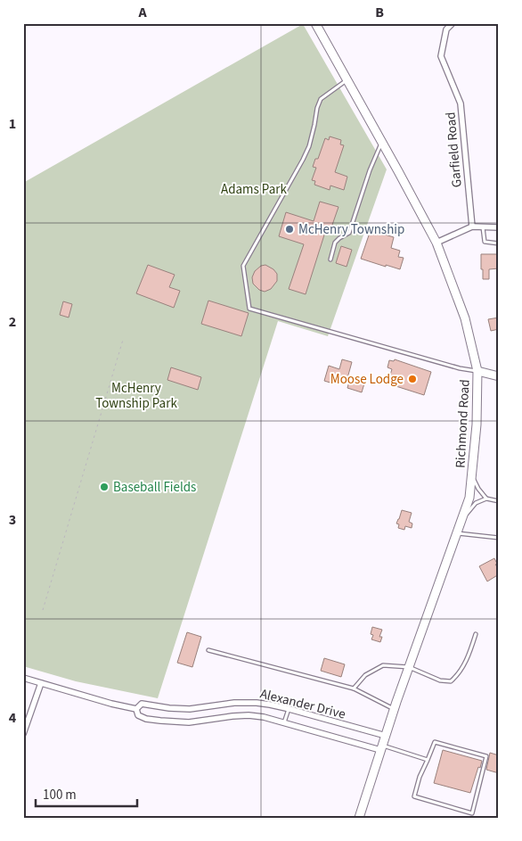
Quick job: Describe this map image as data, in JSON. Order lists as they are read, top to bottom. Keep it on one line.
{"streets":{"main road":["Richmond Road"],"street":["Garfield Road","Alexander Drive"]},"crossings":[["Richmond Road","Alexander Drive"]],"parks":["Adams Park","McHenry Township Park"],"places":["McHenry Township","Moose Lodge","Baseball Fields"],"scale_bar":"100 m","grid":{"columns":["A","B"],"rows":["1","2","3","4"]}}
